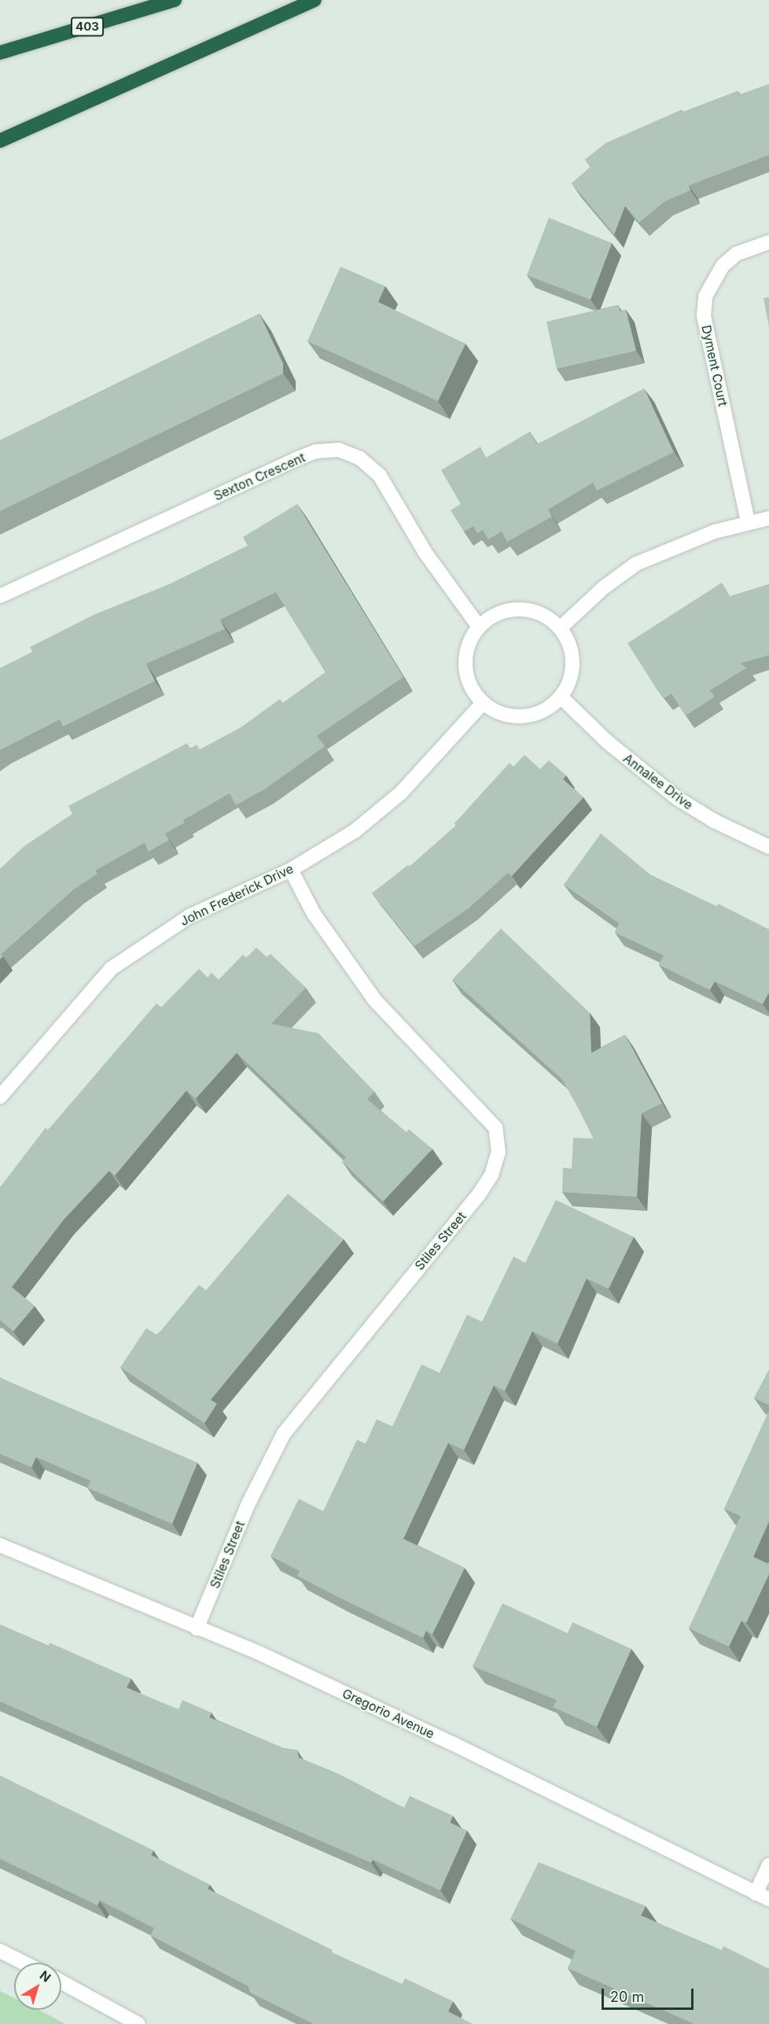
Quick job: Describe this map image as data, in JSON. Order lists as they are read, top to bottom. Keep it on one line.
{"streets":{"highway":["403"],"street":["Dyment Court","Sexton Crescent","Annalee Drive","John Frederick Drive","Stiles Street","Gregorio Avenue"]},"crossings":[["Sexton Crescent","Annalee Drive"],["Sexton Crescent","John Frederick Drive"],["Annalee Drive","John Frederick Drive"],["John Frederick Drive","Stiles Street"],["Stiles Street","Gregorio Avenue"]],"scale_bar":"20 m","north":"top right"}
